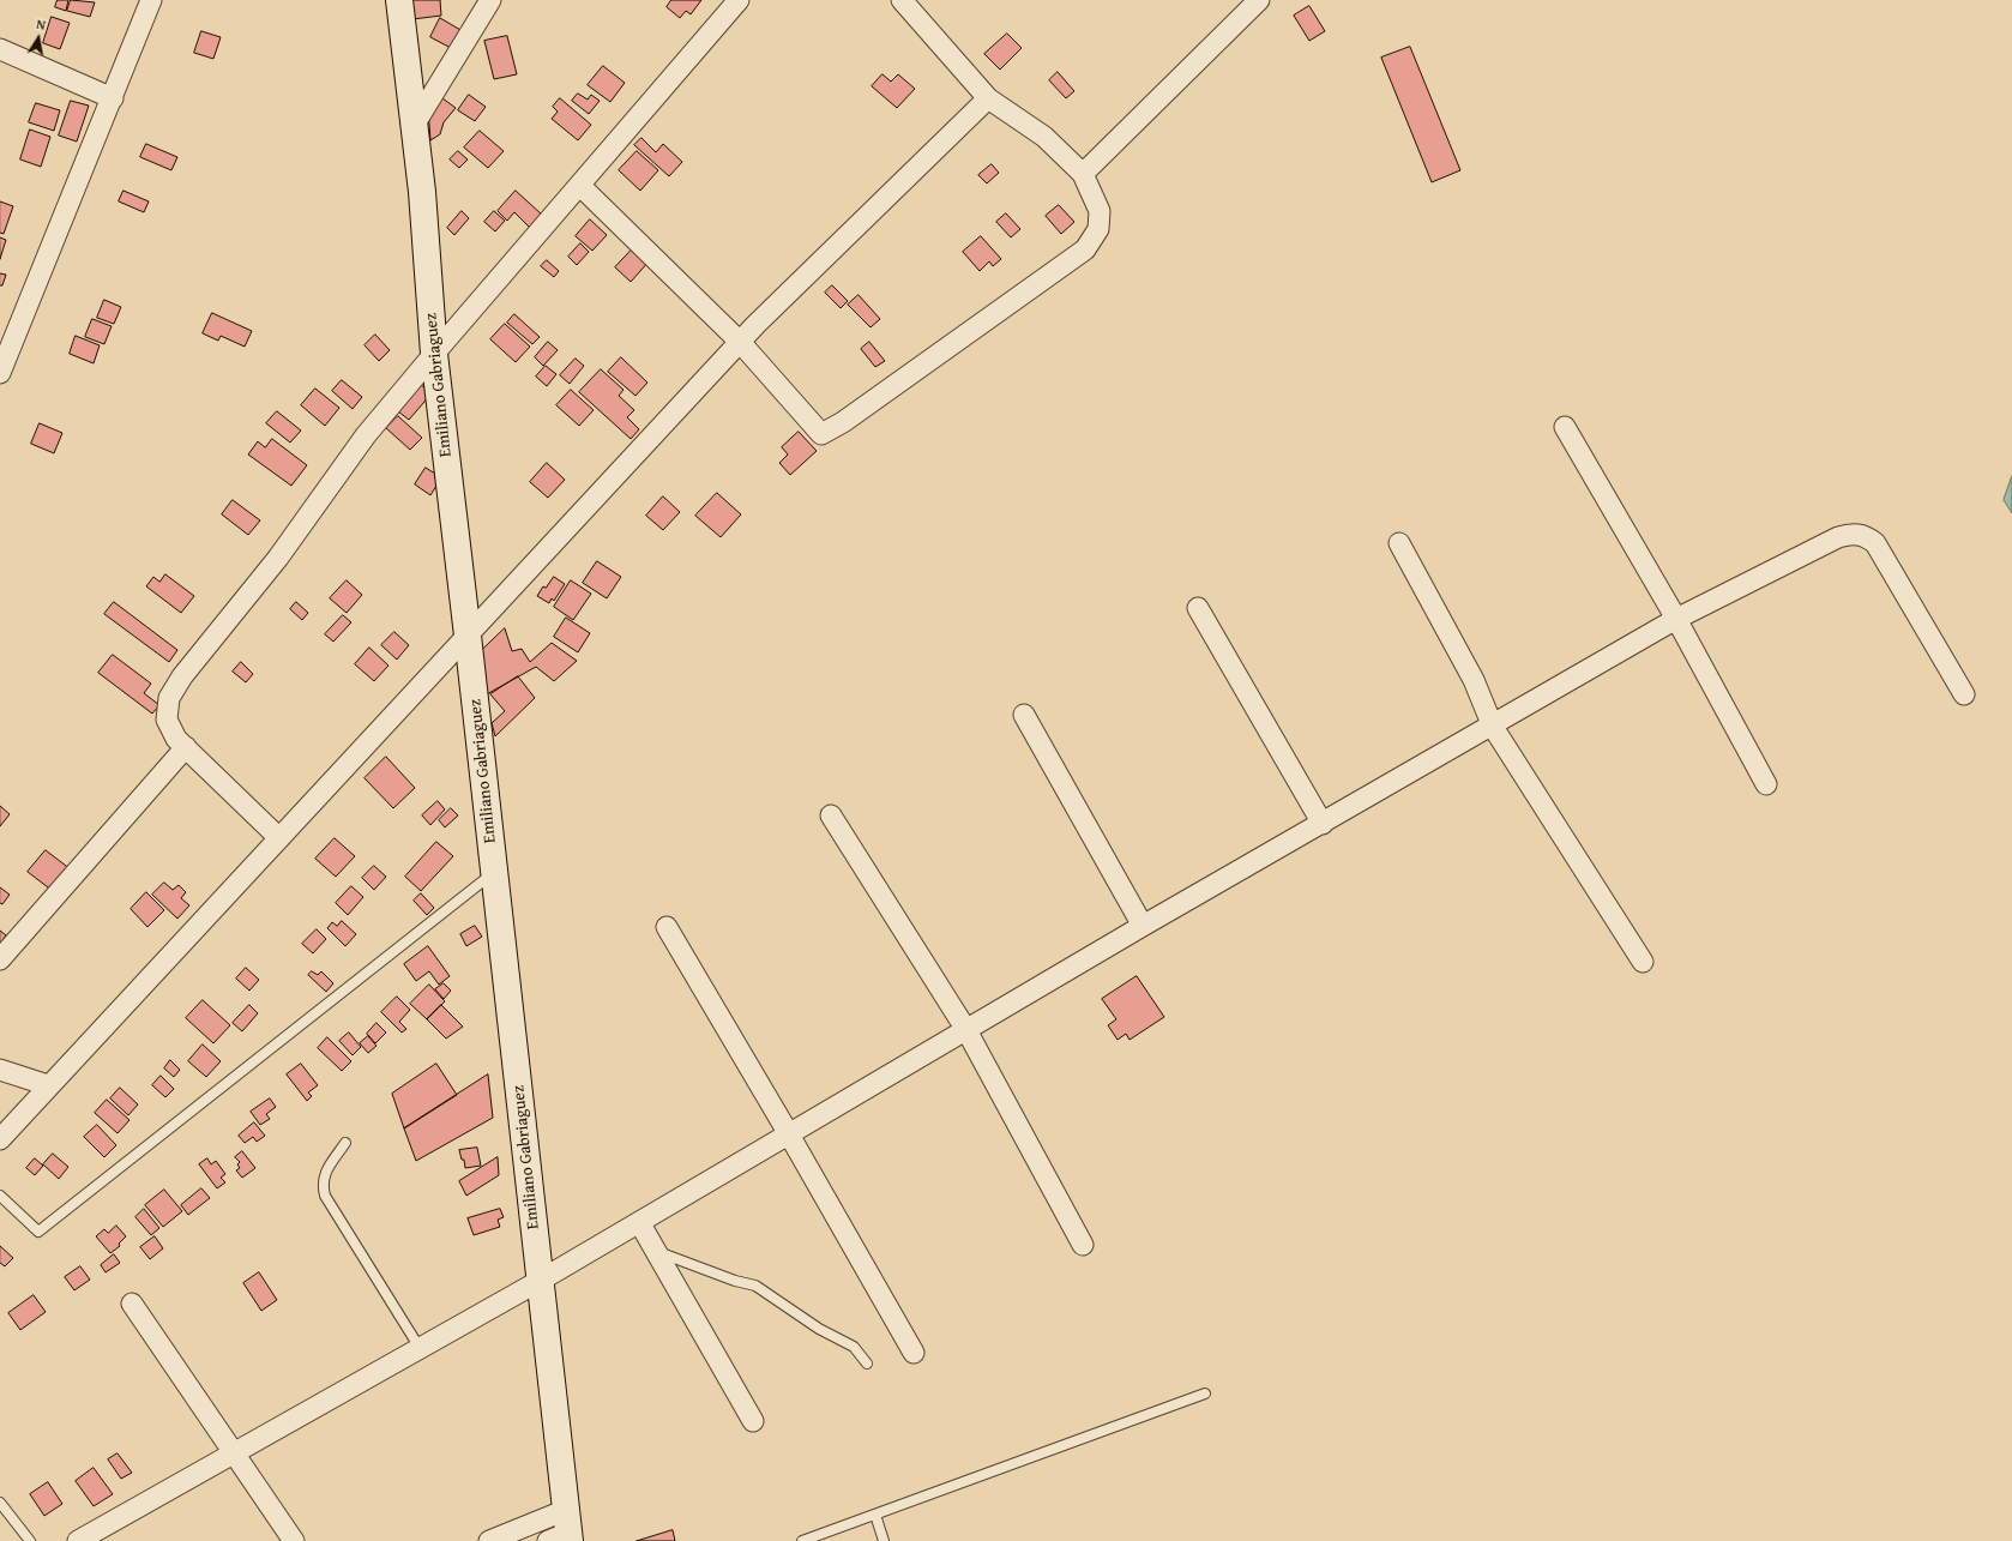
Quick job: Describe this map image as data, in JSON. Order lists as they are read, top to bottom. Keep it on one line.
{"streets":{"main road":["Emiliano Gabriaguez"]},"north":"top"}
